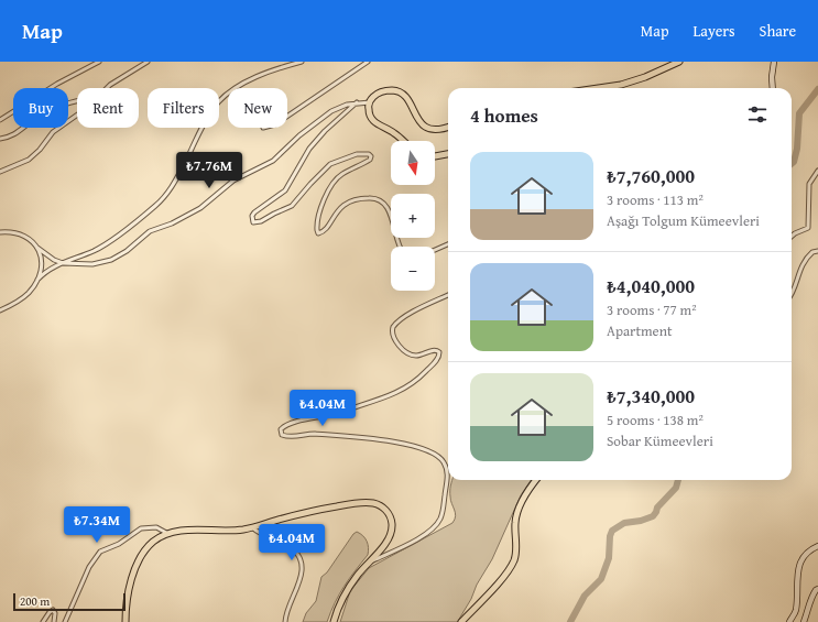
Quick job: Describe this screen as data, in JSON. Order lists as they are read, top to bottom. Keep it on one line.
{"scale_bar":"200 m","north":"bottom","page":{"header":"Map","nav":["Map","Layers","Share"],"chip":["Buy","Rent","Filters","New"],"heading":"4 homes","map_buttons":["+","−"],"list":[{"name":"₺7,760,000","note":"3 rooms · 113 m² · Aşağı Tolgum Kümeevleri"},{"name":"₺4,040,000","note":"3 rooms · 77 m² · Apartment"},{"name":"₺7,340,000","note":"5 rooms · 138 m² · Sobar Kümeevleri"}],"price":["₺7.76M","₺4.04M","₺7.34M","₺4.04M"],"scale":"200 m"}}
